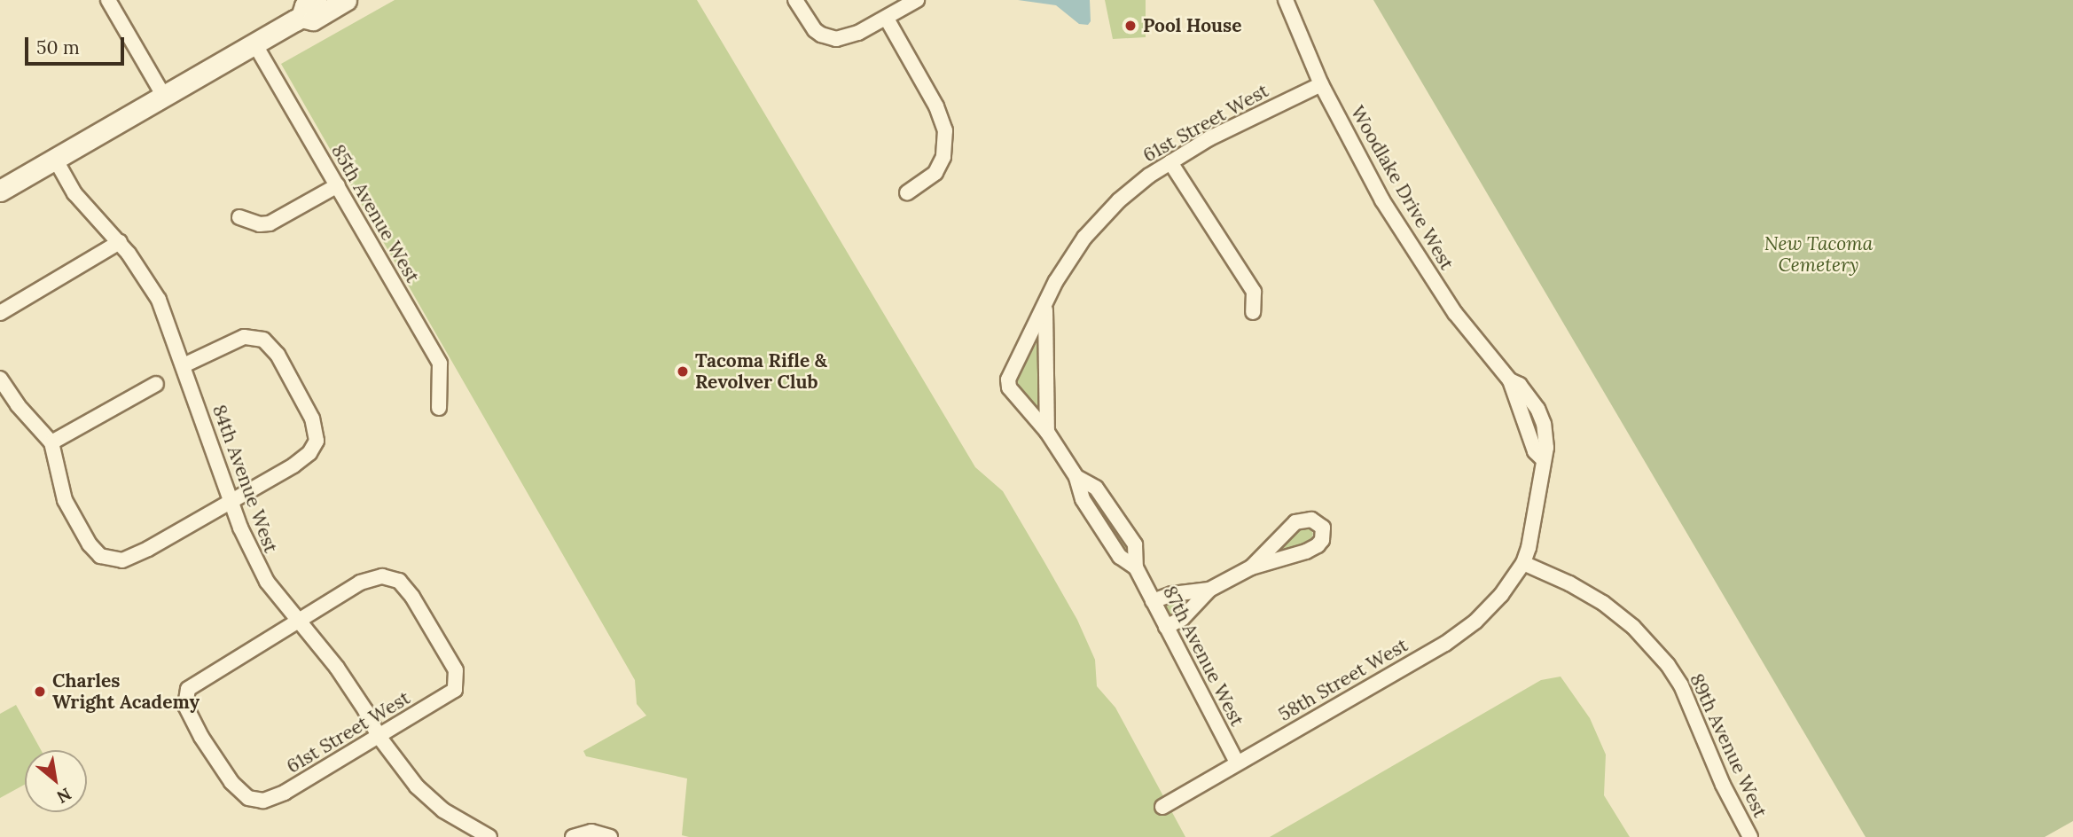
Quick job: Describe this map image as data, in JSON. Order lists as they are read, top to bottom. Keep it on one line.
{"streets":{"street":["61st Street West","Woodlake Drive West","85th Avenue West","84th Avenue West","87th Avenue West","58th Street West","89th Avenue West"]},"crossings":[["61st Street West","Woodlake Drive West"],["61st Street West","84th Avenue West"],["61st Street West","87th Avenue West"],["Woodlake Drive West","58th Street West"],["Woodlake Drive West","89th Avenue West"],["87th Avenue West","58th Street West"],["58th Street West","89th Avenue West"]],"parks":["New Tacoma Cemetery"],"places":["Pool House","Tacoma Rifle & Revolver Club","Charles Wright Academy"],"scale_bar":"50 m","north":"bottom right"}
